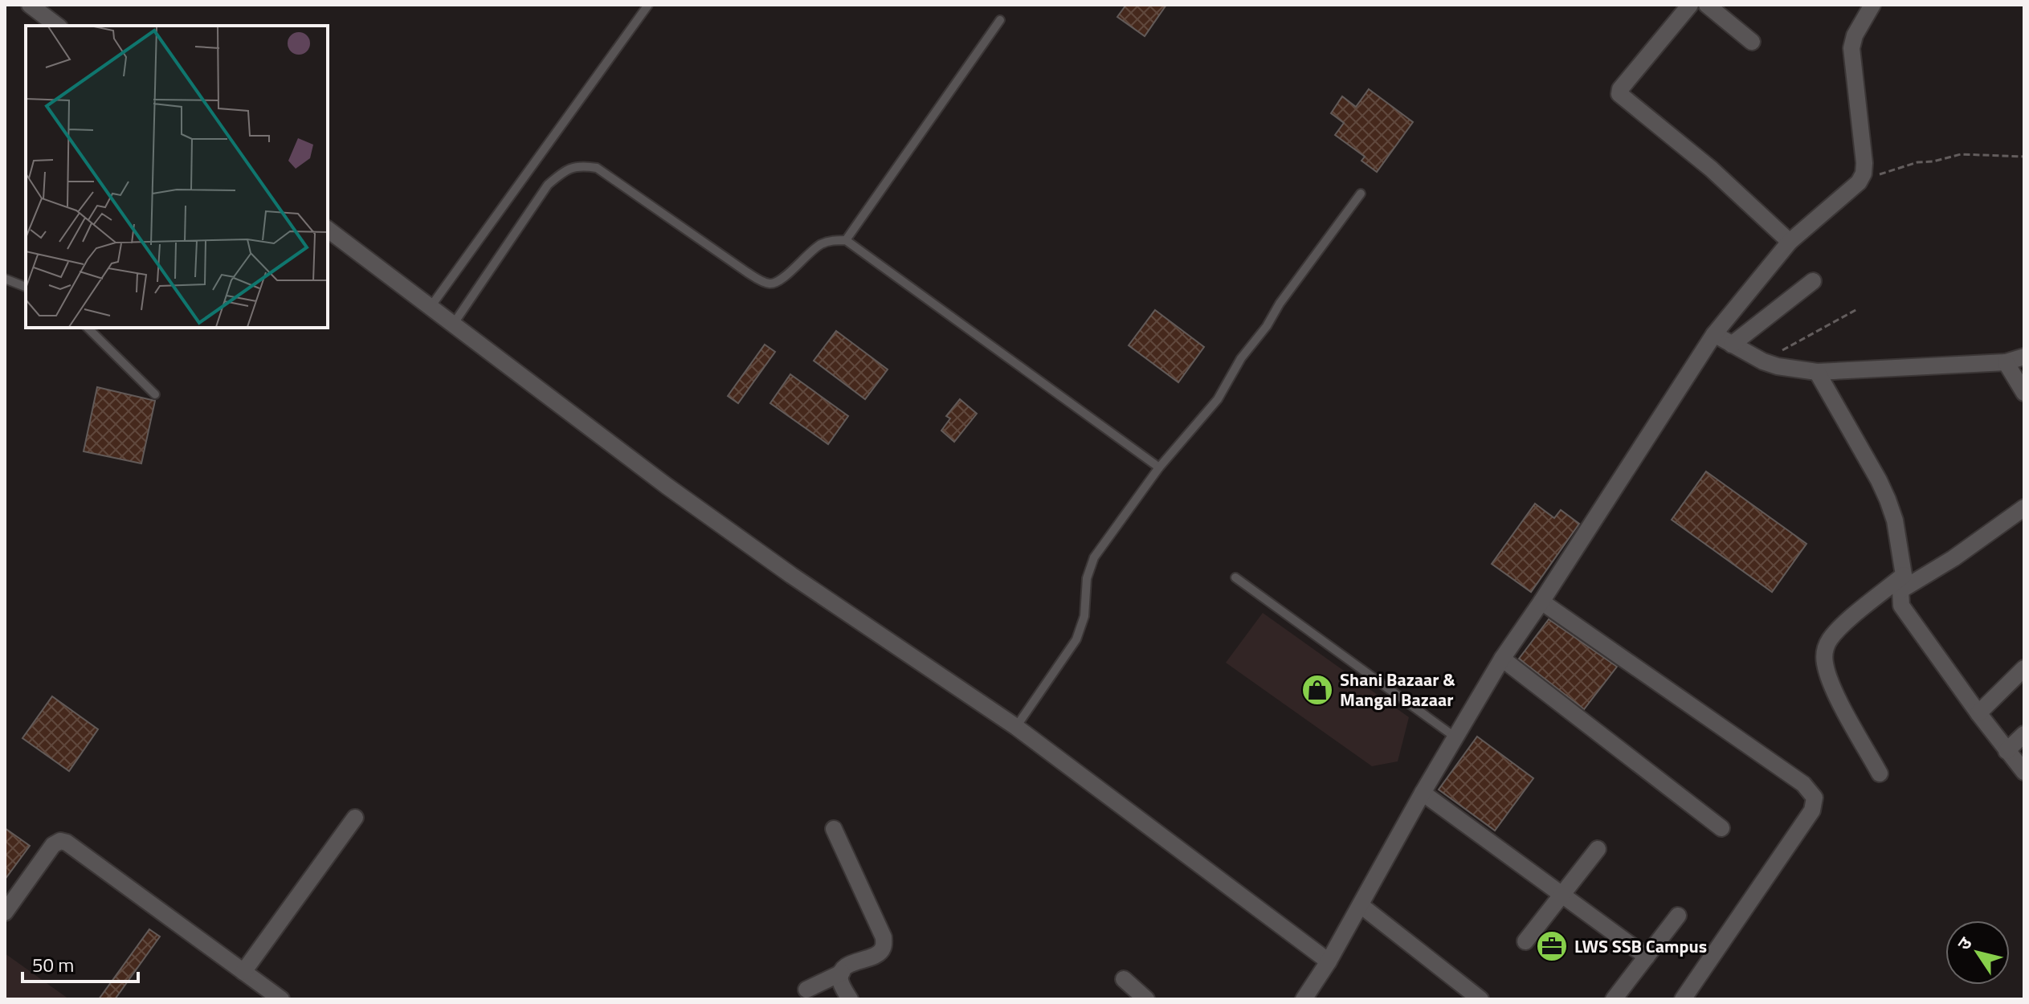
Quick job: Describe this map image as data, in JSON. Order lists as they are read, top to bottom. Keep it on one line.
{"places":{"shop":["Shani Bazaar & Mangal Bazaar"],"office":["LWS SSB Campus"]},"scale_bar":"50 m","north":"top left"}
